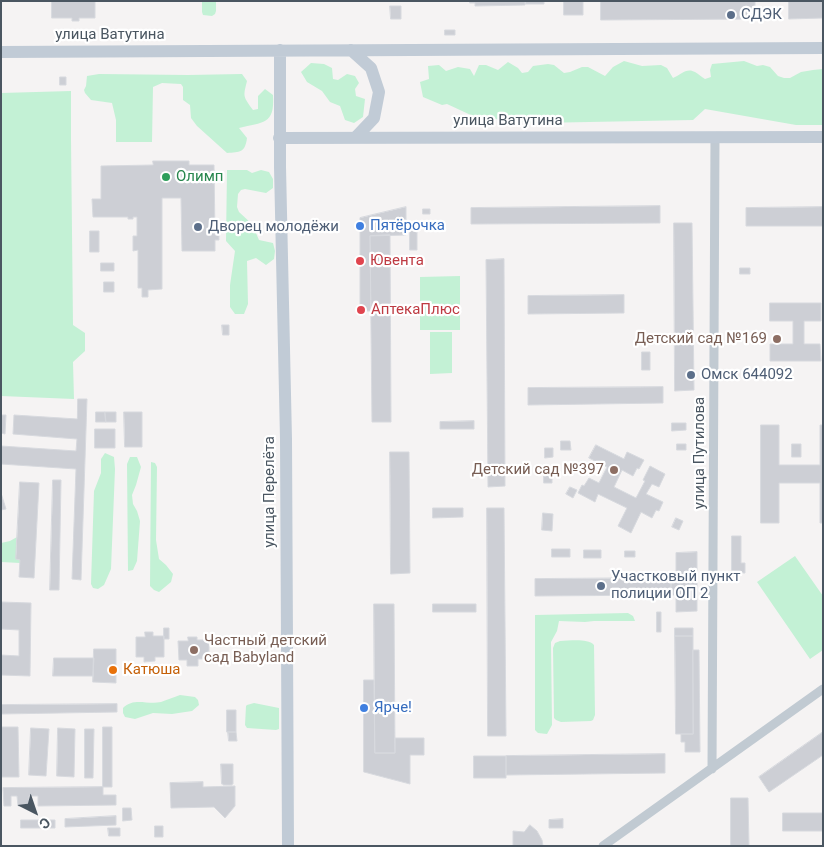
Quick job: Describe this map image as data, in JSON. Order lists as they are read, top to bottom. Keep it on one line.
{"streets":{"main road":["улица Ватутина","улица Перелёта"],"street":["улица Путилова"]},"crossings":[["улица Ватутина","улица Путилова"],["улица Ватутина","улица Перелёта"]],"places":["СДЭК","Олимп","Пятёрочка","Дворец молодёжи","Ювента","АптекаПлюс","Детский сад №169","Омск 644092","Детский сад №397","Участковый пункт полиции ОП 2","Частный детский сад Babyland","Катюша","Ярче!"],"north":"bottom right"}
